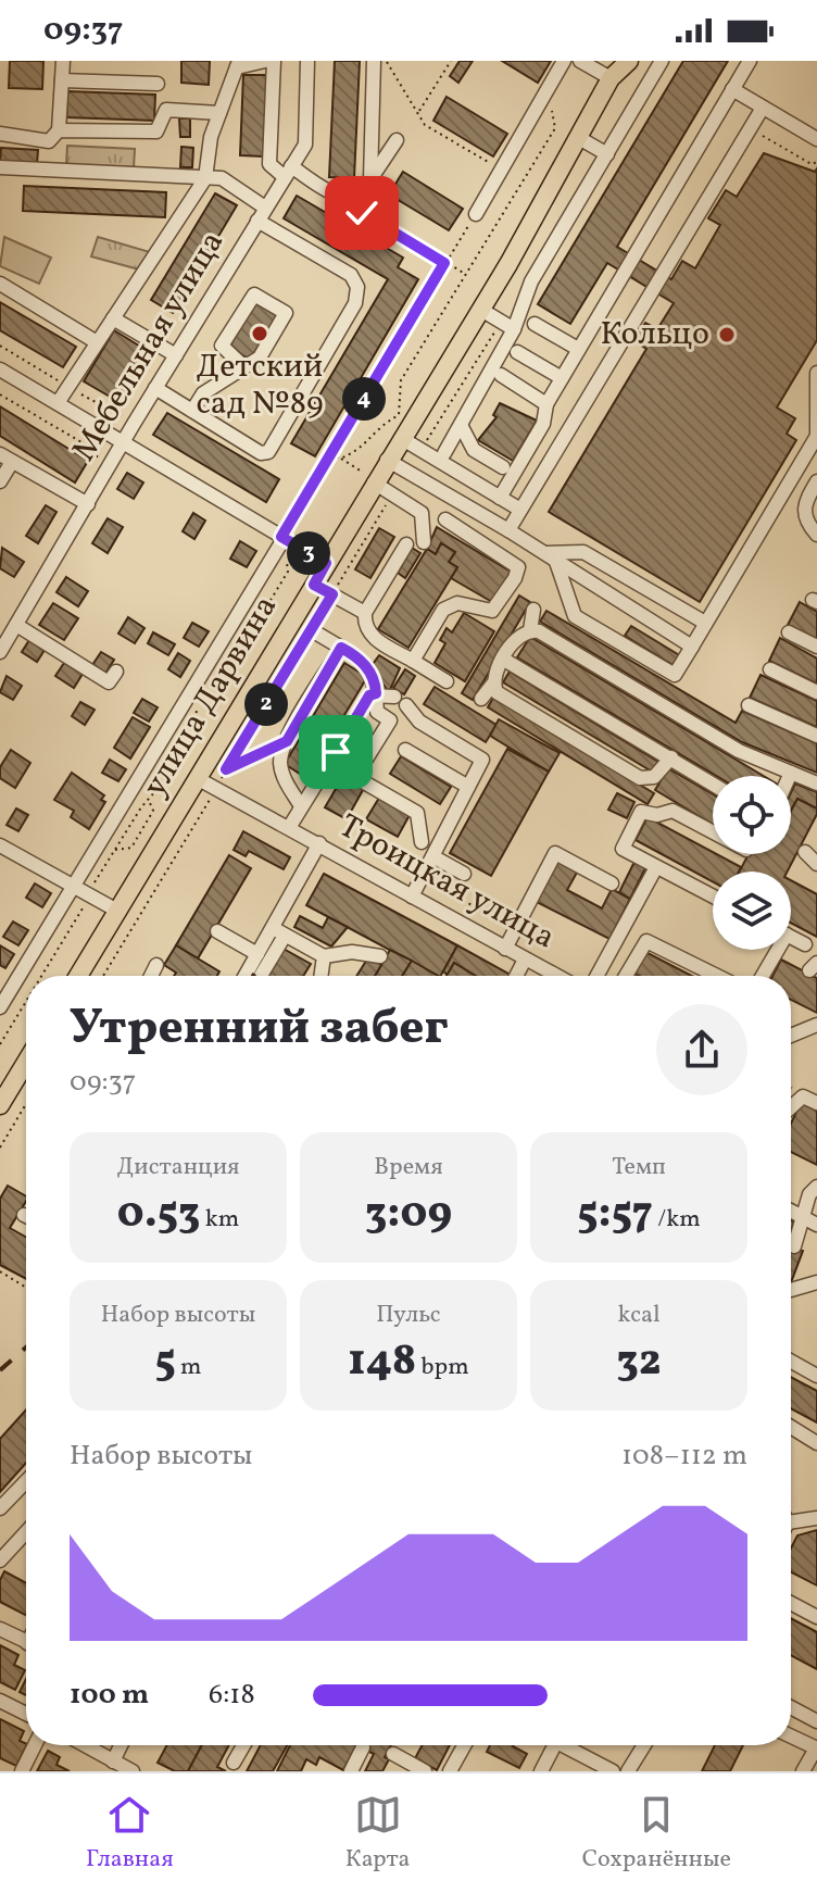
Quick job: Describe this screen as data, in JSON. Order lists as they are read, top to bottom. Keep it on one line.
{"streets":{"main road":["улица Дарвина"],"street":["Мебельная улица","Троицкая улица"]},"crossings":[["улица Дарвина","Троицкая улица"]],"places":["Детский сад №89","Кольцо"],"page":{"status":"09:37","pins":["4","3","2"],"heading":["Утренний забег","09:37"],"stats":[["Дистанция","0.53 km"],["Время","3:09"],["Темп","5:57 /km"],["Набор высоты","5 m"],["Пульс","148 bpm"],["kcal","32"]],"chart":["Набор высоты","108–112 m"],"list":[{"name":"100 m","note":"6:18"}],"tabs":["Главная","Карта","Сохранённые"]}}
